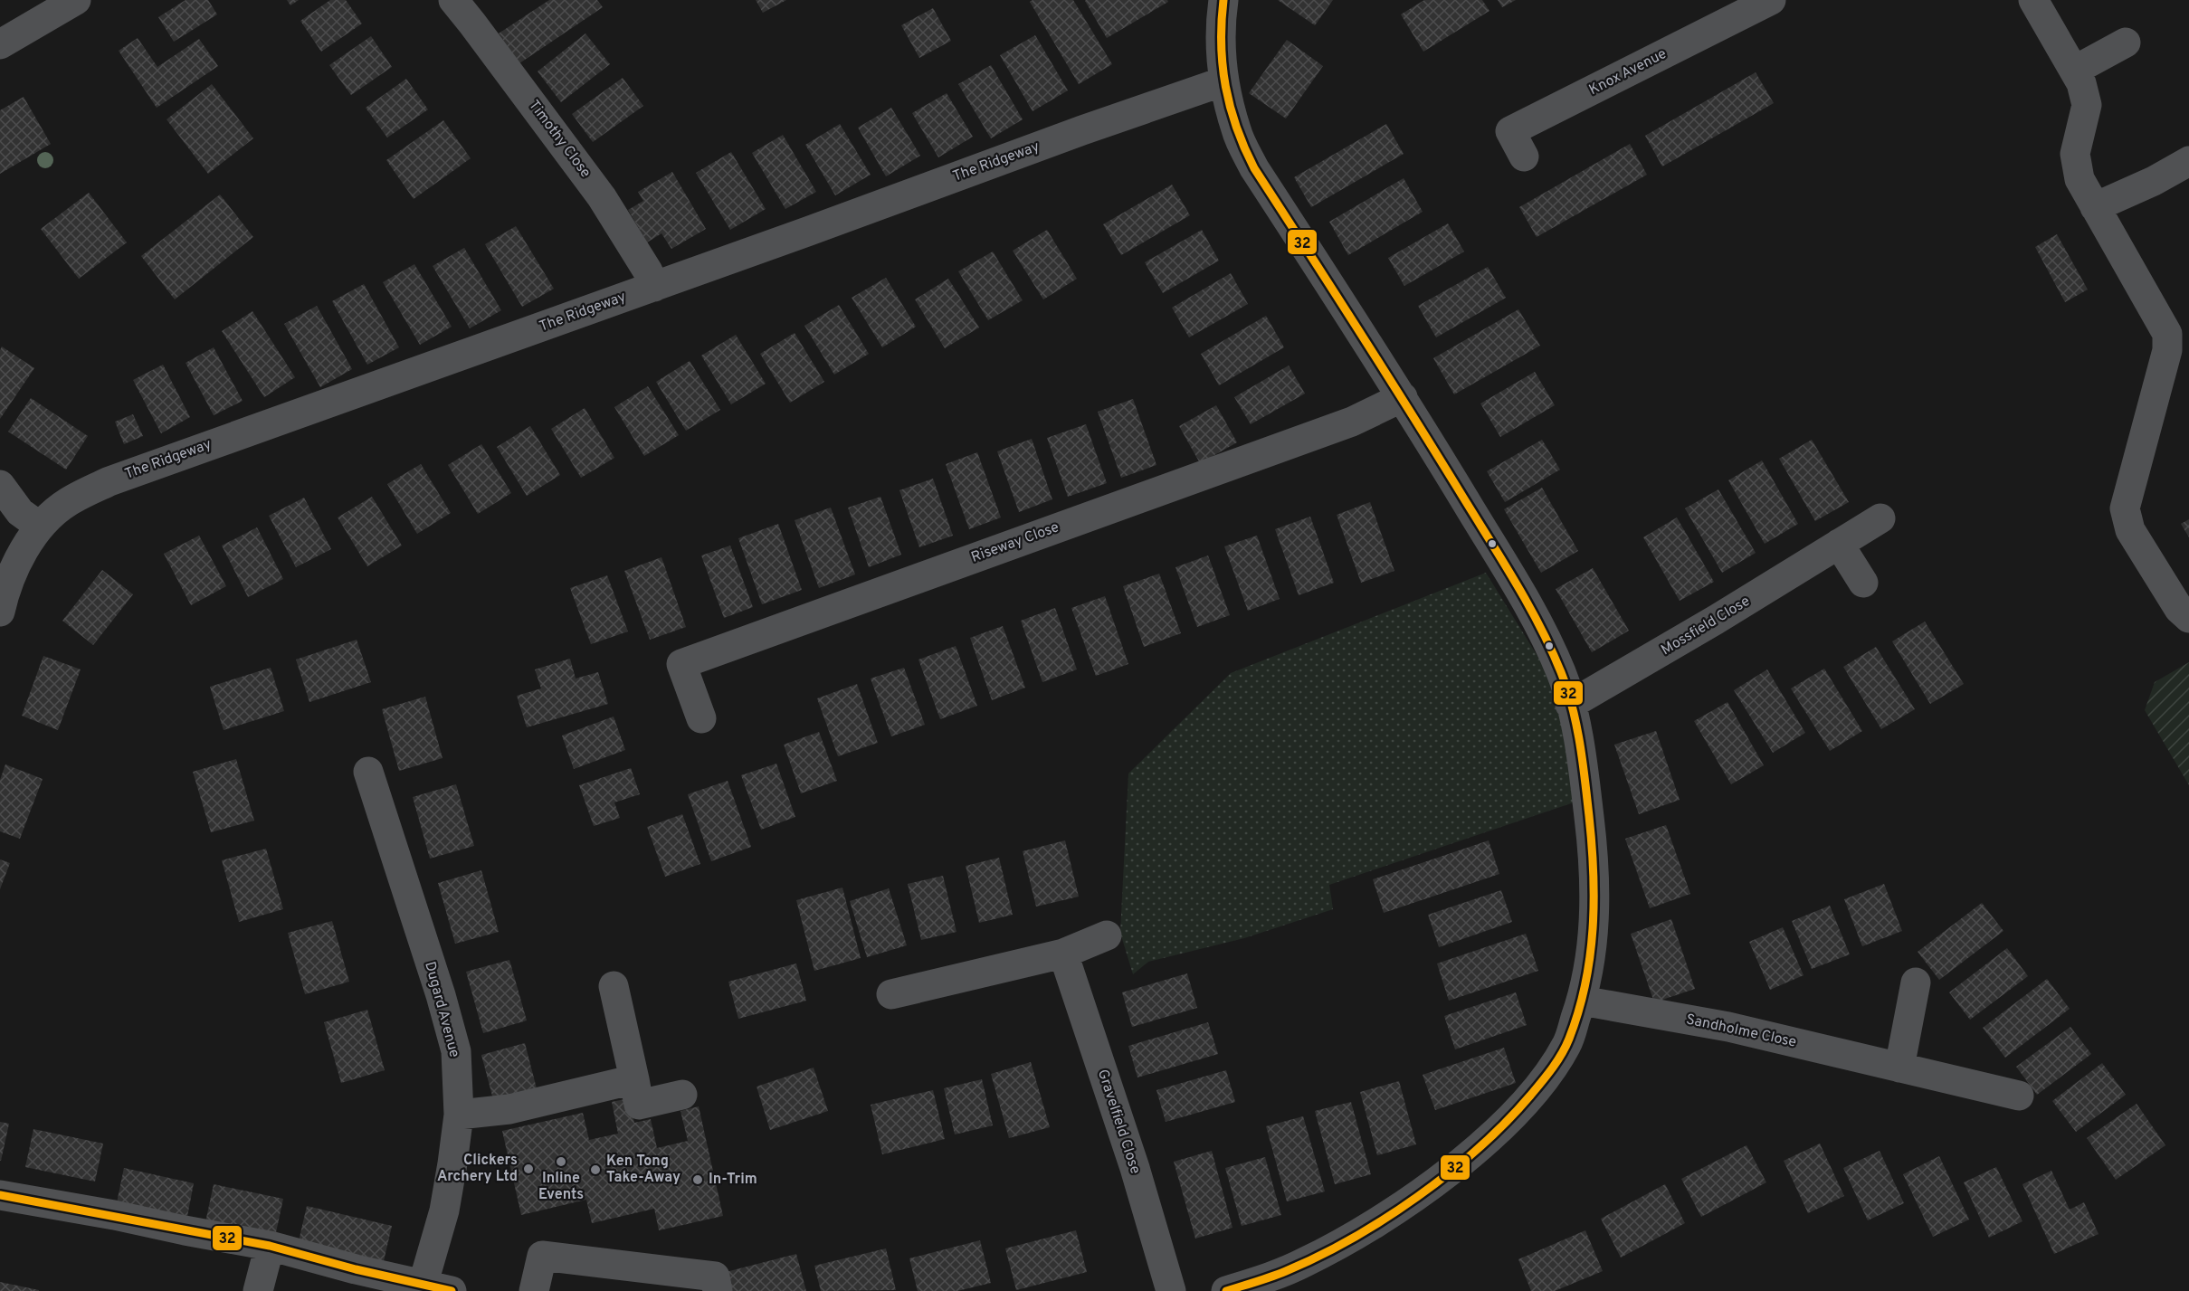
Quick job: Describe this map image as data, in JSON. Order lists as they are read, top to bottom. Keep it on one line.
{"streets":{"street":["Knox Avenue","Timothy Close","The Ridgeway","Riseway Close","Mossfield Close","Dugard Avenue","Sandholme Close","Gravelfield Close"]},"crossings":[["Timothy Close","The Ridgeway"]],"places":["Inline Events","Clickers Archery Ltd","Ken Tong Take-Away","In-Trim"],"lines":["transit line 32"]}
